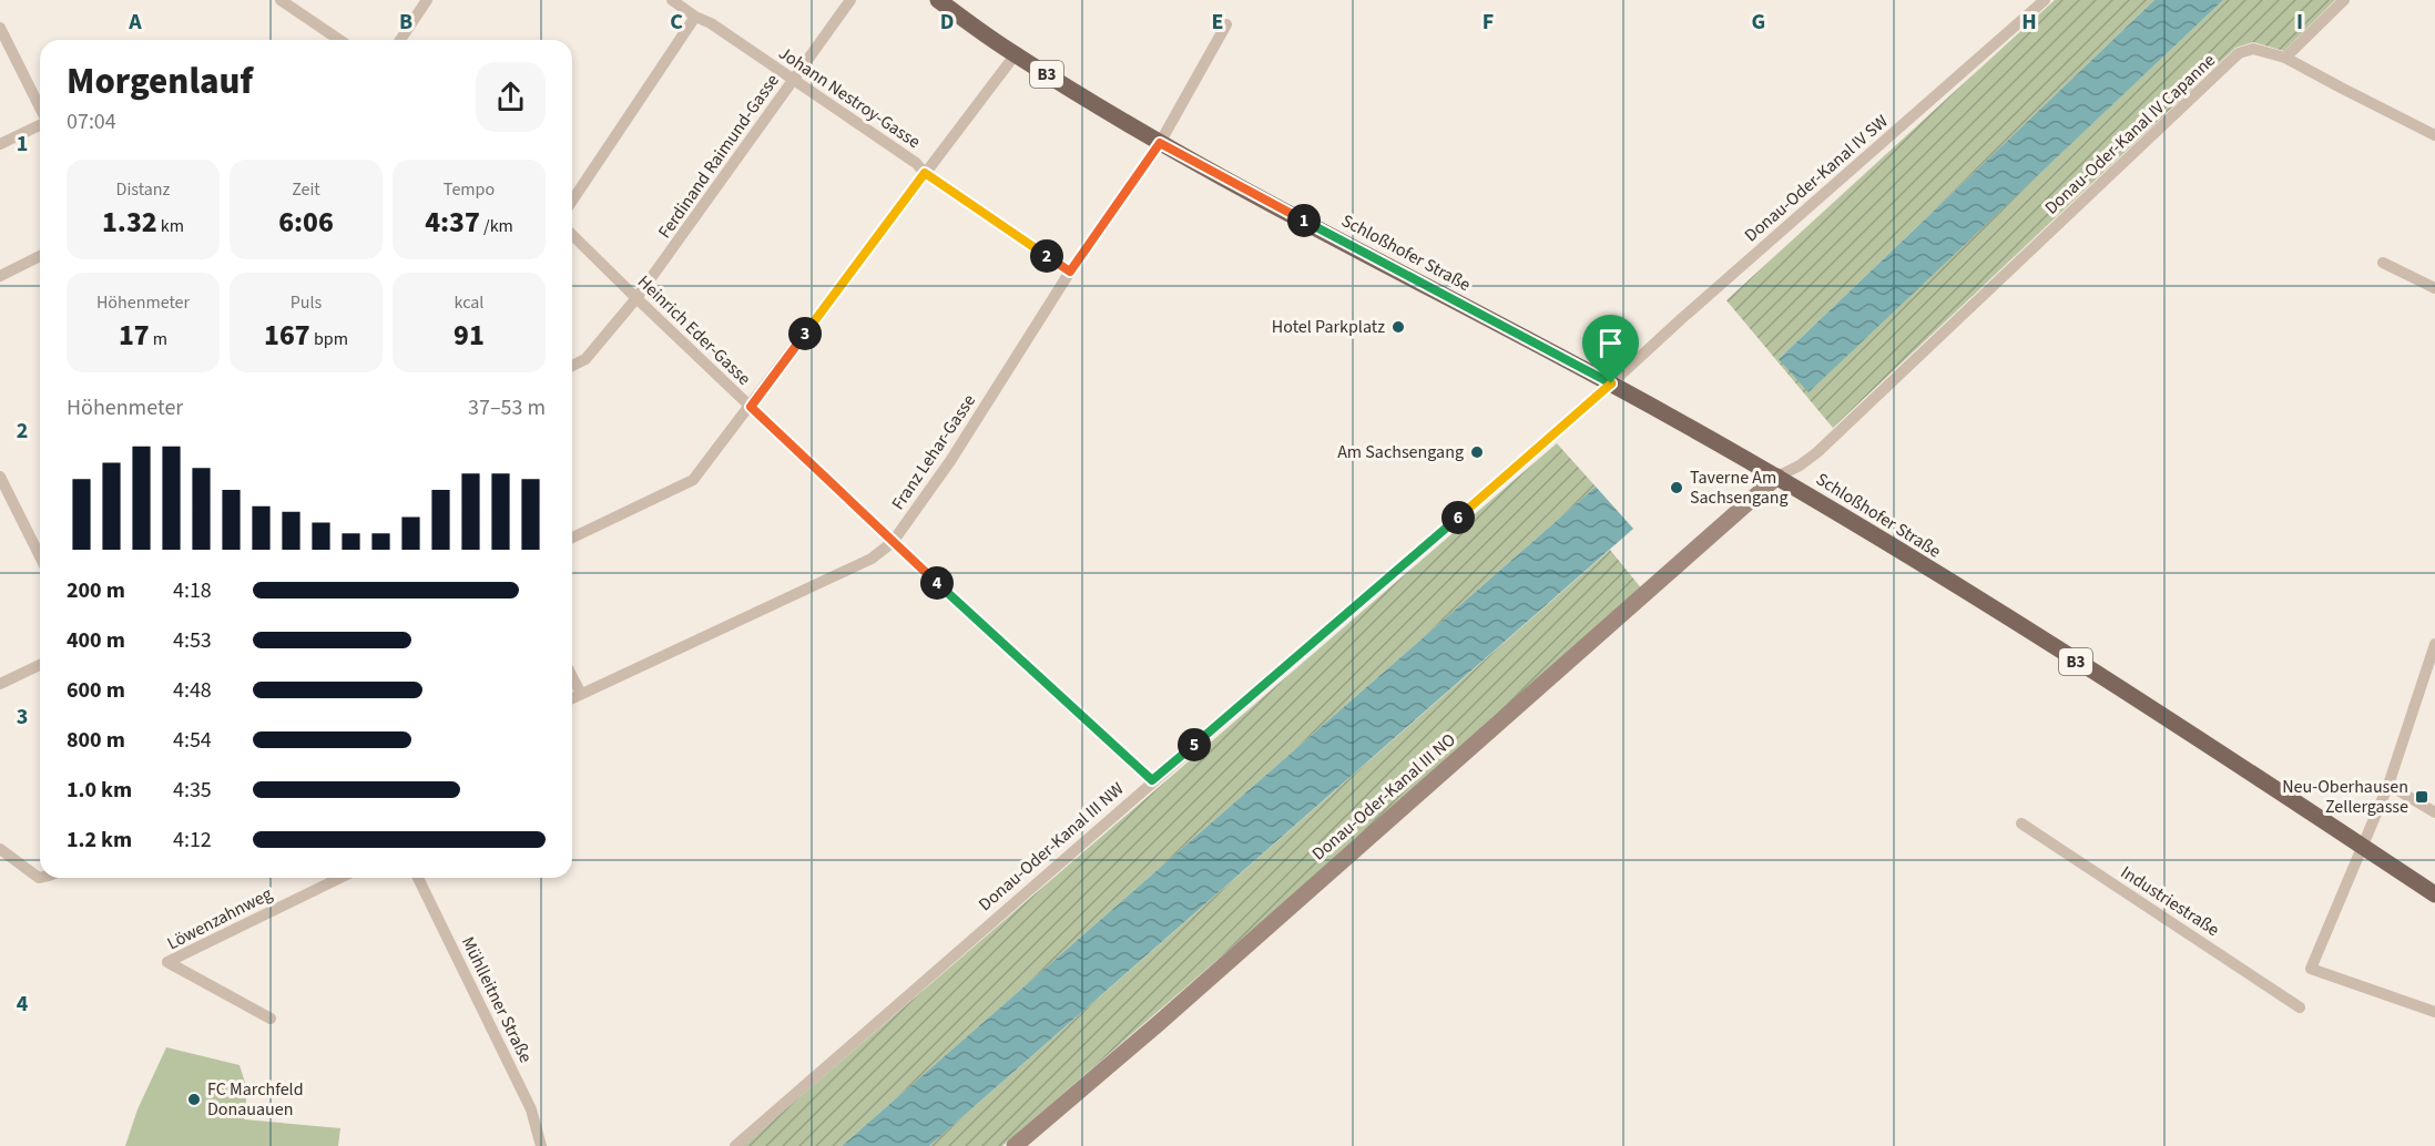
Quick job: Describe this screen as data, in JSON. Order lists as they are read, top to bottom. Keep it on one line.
{"streets":{"main road":["B3","Schloßhofer Straße"],"street":["Johann Nestroy-Gasse","Donau-Oder-Kanal IV Capanne","Ferdinand Raimund-Gasse","Donau-Oder-Kanal IV SW","Heinrich Eder-Gasse","Franz Lehar-Gasse","Donau-Oder-Kanal III NO","Donau-Oder-Kanal III NW","Industriestraße","Löwenzahnweg","Mühlleitner Straße"]},"crossings":[["Johann Nestroy-Gasse","Ferdinand Raimund-Gasse"],["Johann Nestroy-Gasse","Franz Lehar-Gasse"],["Donau-Oder-Kanal IV Capanne","Schloßhofer Straße"],["Donau-Oder-Kanal IV Capanne","Donau-Oder-Kanal III NO"],["Ferdinand Raimund-Gasse","Heinrich Eder-Gasse"],["Donau-Oder-Kanal IV SW","Schloßhofer Straße"],["Donau-Oder-Kanal IV SW","Donau-Oder-Kanal III NW"],["Schloßhofer Straße","Franz Lehar-Gasse"],["Schloßhofer Straße","Donau-Oder-Kanal III NO"],["Schloßhofer Straße","Donau-Oder-Kanal III NW"],["Heinrich Eder-Gasse","Franz Lehar-Gasse"],["Heinrich Eder-Gasse","Donau-Oder-Kanal III NW"]],"places":{"other":["Hotel Parkplatz","Am Sachsengang","Taverne Am Sachsengang","FC Marchfeld Donauauen"],"transit":["Neu-Oberhausen Zellergasse"]},"page":{"heading":["Morgenlauf","07:04"],"stats":[["Distanz","1.32 km"],["Zeit","6:06"],["Tempo","4:37 /km"],["Höhenmeter","17 m"],["Puls","167 bpm"],["kcal","91"]],"pins":["1","2","3","6","4","5"],"chart":["Höhenmeter","37–53 m"],"list":[{"name":"200 m","note":"4:18"},{"name":"400 m","note":"4:53"},{"name":"600 m","note":"4:48"},{"name":"800 m","note":"4:54"},{"name":"1.0 km","note":"4:35"},{"name":"1.2 km","note":"4:12"}]},"grid":{"columns":["A","B","C","D","E","F","G","H","I"],"rows":["1","2","3","4"]}}
